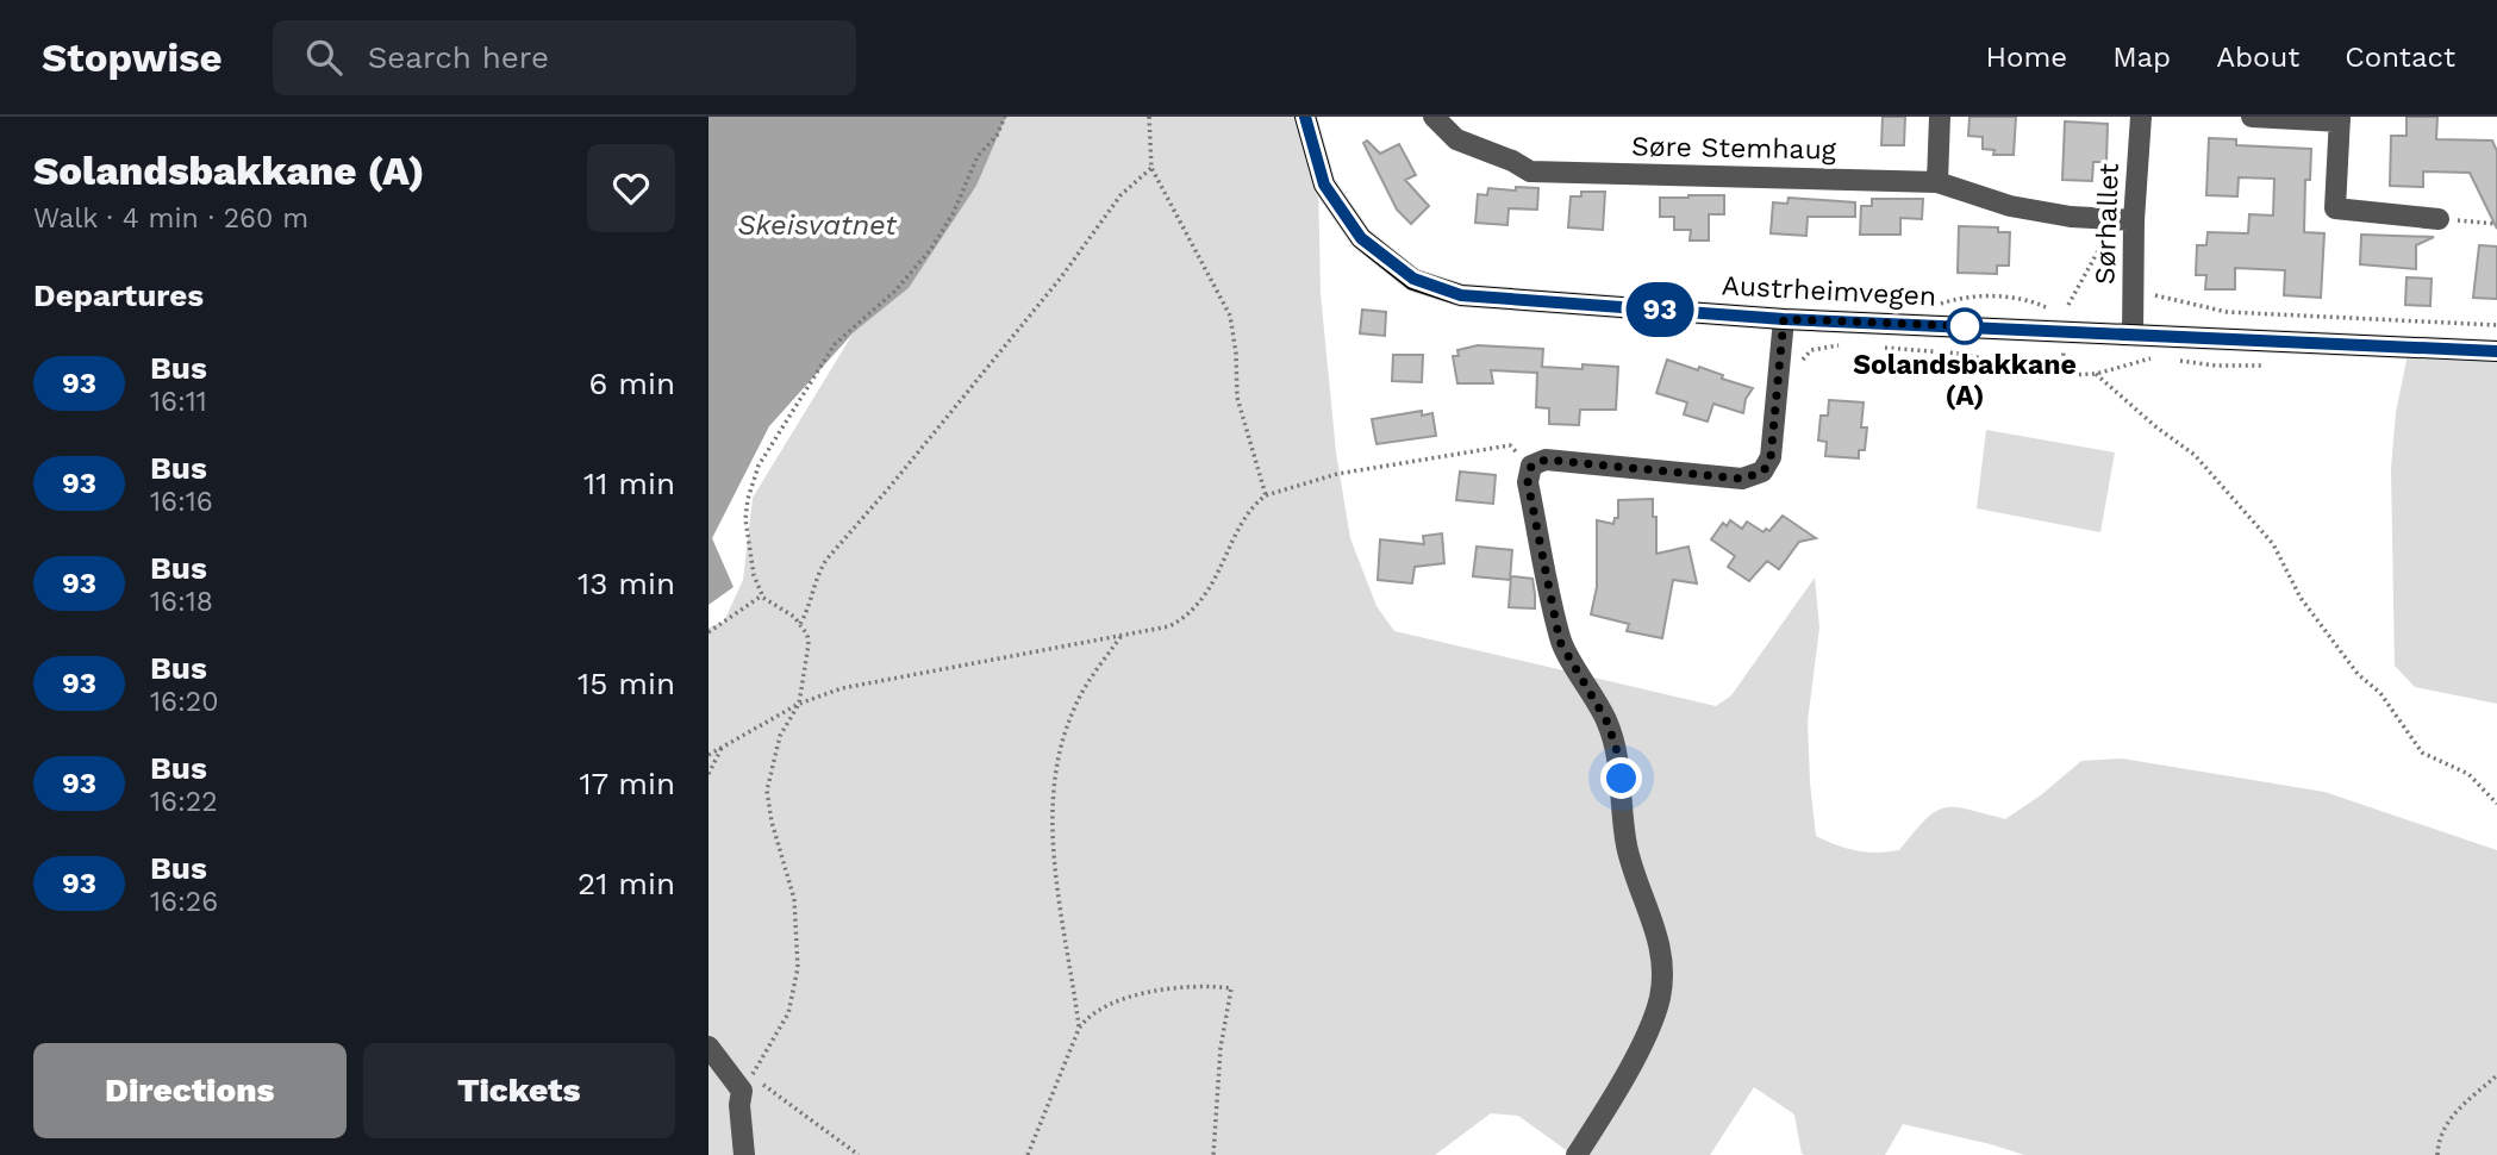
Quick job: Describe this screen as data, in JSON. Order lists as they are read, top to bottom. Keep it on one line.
{"streets":{"main road":["Austrheimvegen"],"street":["Søre Stemhaug","Sørhallet"]},"crossings":[["Søre Stemhaug","Sørhallet"],["Sørhallet","Austrheimvegen"]],"water":["Skeisvatnet"],"places":["Solandsbakkane (A)"],"lines":["bus line 93"],"page":{"header":"Stopwise","search":"Search here","nav":["Home","Map","About","Contact"],"heading":[["Solandsbakkane (A)","Walk · 4 min · 260 m"],"Departures"],"on_map":"93","list":[{"mark":"93","name":"Bus","note":"16:11","value":"6 min"},{"mark":"93","name":"Bus","note":"16:16","value":"11 min"},{"mark":"93","name":"Bus","note":"16:18","value":"13 min"},{"mark":"93","name":"Bus","note":"16:20","value":"15 min"},{"mark":"93","name":"Bus","note":"16:22","value":"17 min"},{"mark":"93","name":"Bus","note":"16:26","value":"21 min"}],"buttons":["Directions","Tickets"]}}
